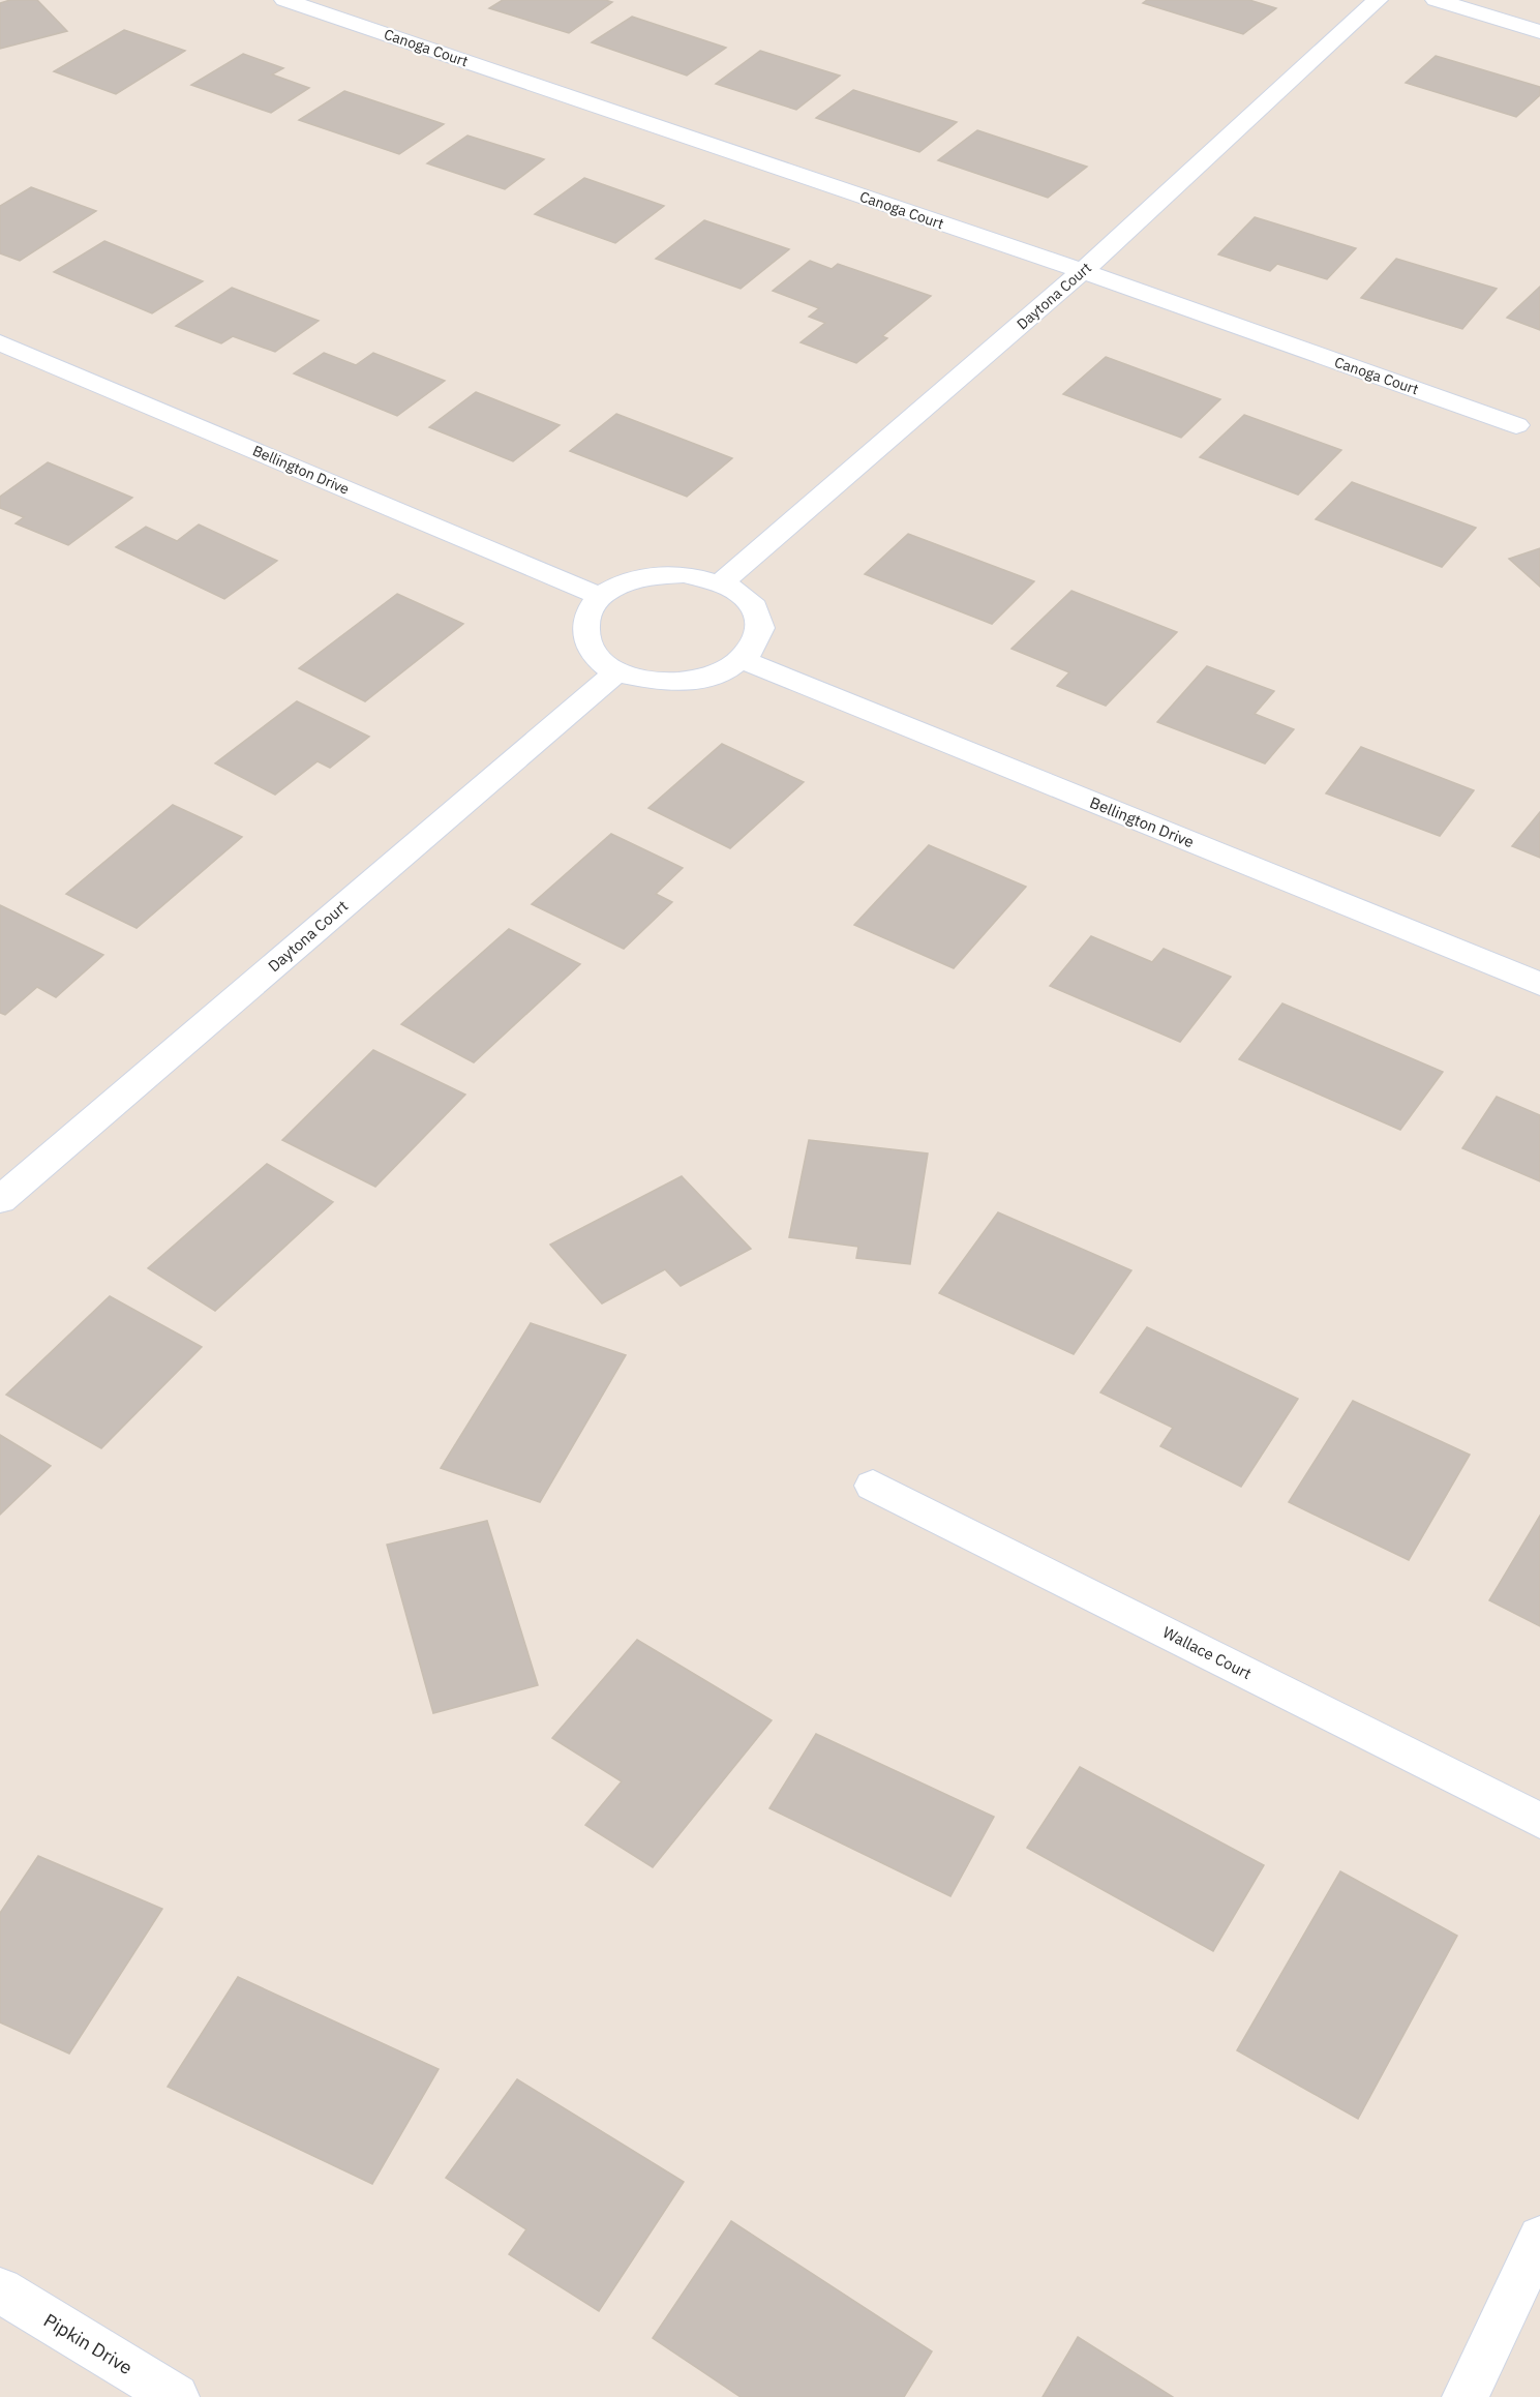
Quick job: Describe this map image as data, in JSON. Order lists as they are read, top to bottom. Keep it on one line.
{"streets":{"street":["Canoga Court","Daytona Court","Bellington Drive","Wallace Court","Pipkin Drive"]},"crossings":[["Canoga Court","Daytona Court"],["Daytona Court","Bellington Drive"]]}
